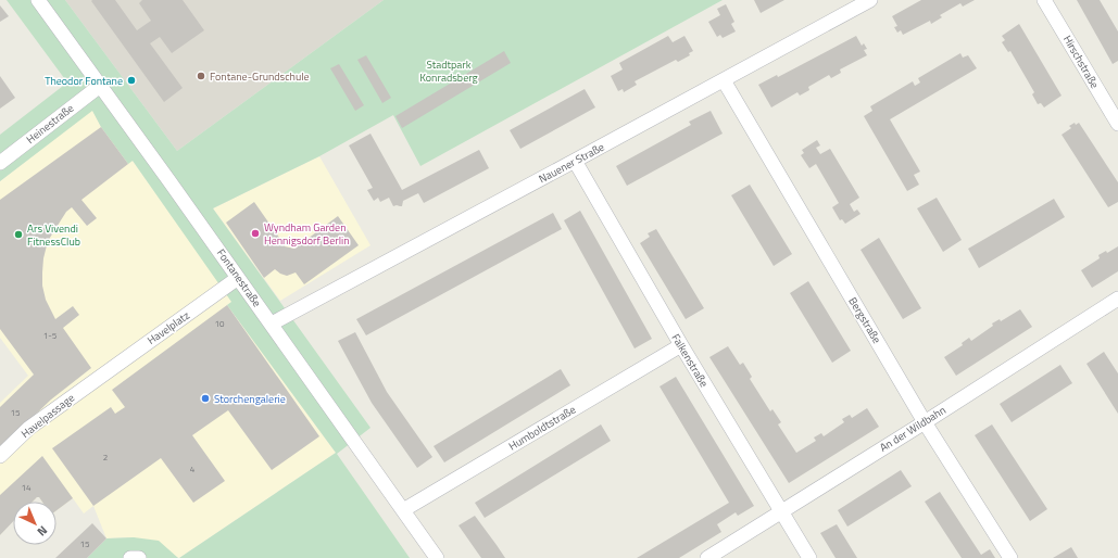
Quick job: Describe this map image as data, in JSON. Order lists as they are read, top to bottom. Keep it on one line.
{"streets":{"street":["Hirschstraße","Heinestraße","Nauener Straße","Fontanestraße","Bergstraße","Havelplatz","Falkenstraße","Havelpassage","Humboldtstraße","An der Wildbahn"]},"crossings":[["Heinestraße","Fontanestraße"],["Nauener Straße","Fontanestraße"],["Nauener Straße","Bergstraße"],["Nauener Straße","Falkenstraße"],["Fontanestraße","Havelplatz"],["Fontanestraße","Humboldtstraße"],["Bergstraße","An der Wildbahn"],["Havelplatz","Havelpassage"],["Falkenstraße","Humboldtstraße"],["Falkenstraße","An der Wildbahn"]],"parks":["Stadtpark Konradsberg"],"places":["Fontane-Grundschule","Theodor Fontane","Wyndham Garden Hennigsdorf Berlin","Ars Vivendi FitnessClub","Storchengalerie"],"house_numbers":["10","1-5","15","2","4","14","15"],"north":"bottom right"}
